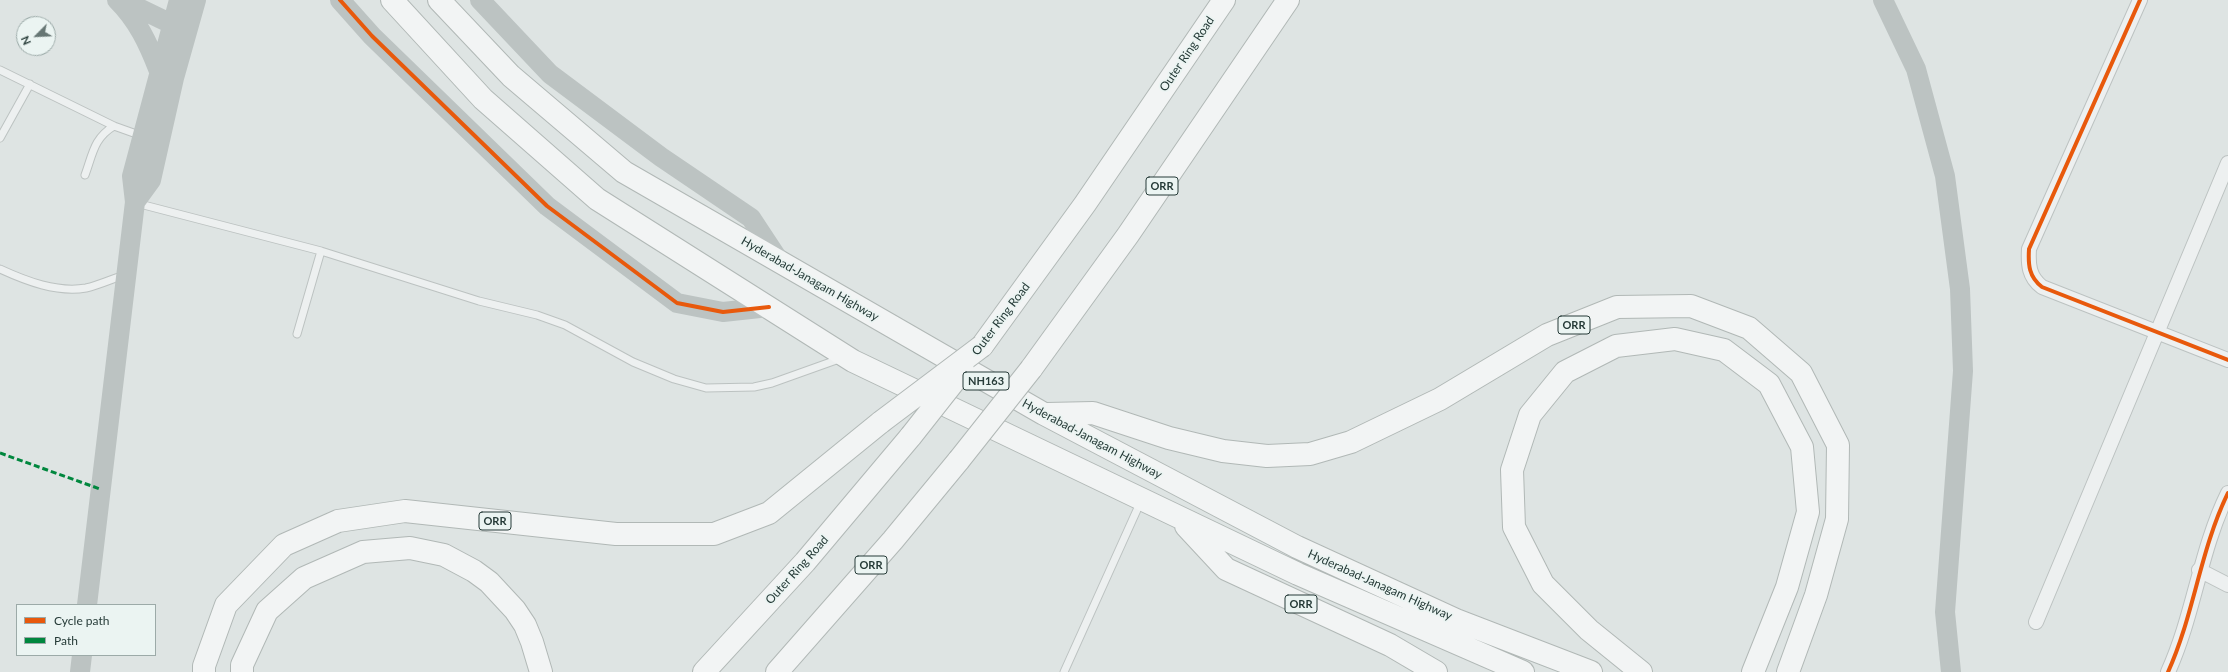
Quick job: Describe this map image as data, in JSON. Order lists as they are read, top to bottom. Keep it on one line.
{"streets":{"highway":["Outer Ring Road","ORR","Hyderabad-Janagam Highway","NH163"]},"crossings":[["Outer Ring Road","ORR"],["ORR","Hyderabad-Janagam Highway"]],"legend":["Cycle path","Path"],"north":"bottom left"}
